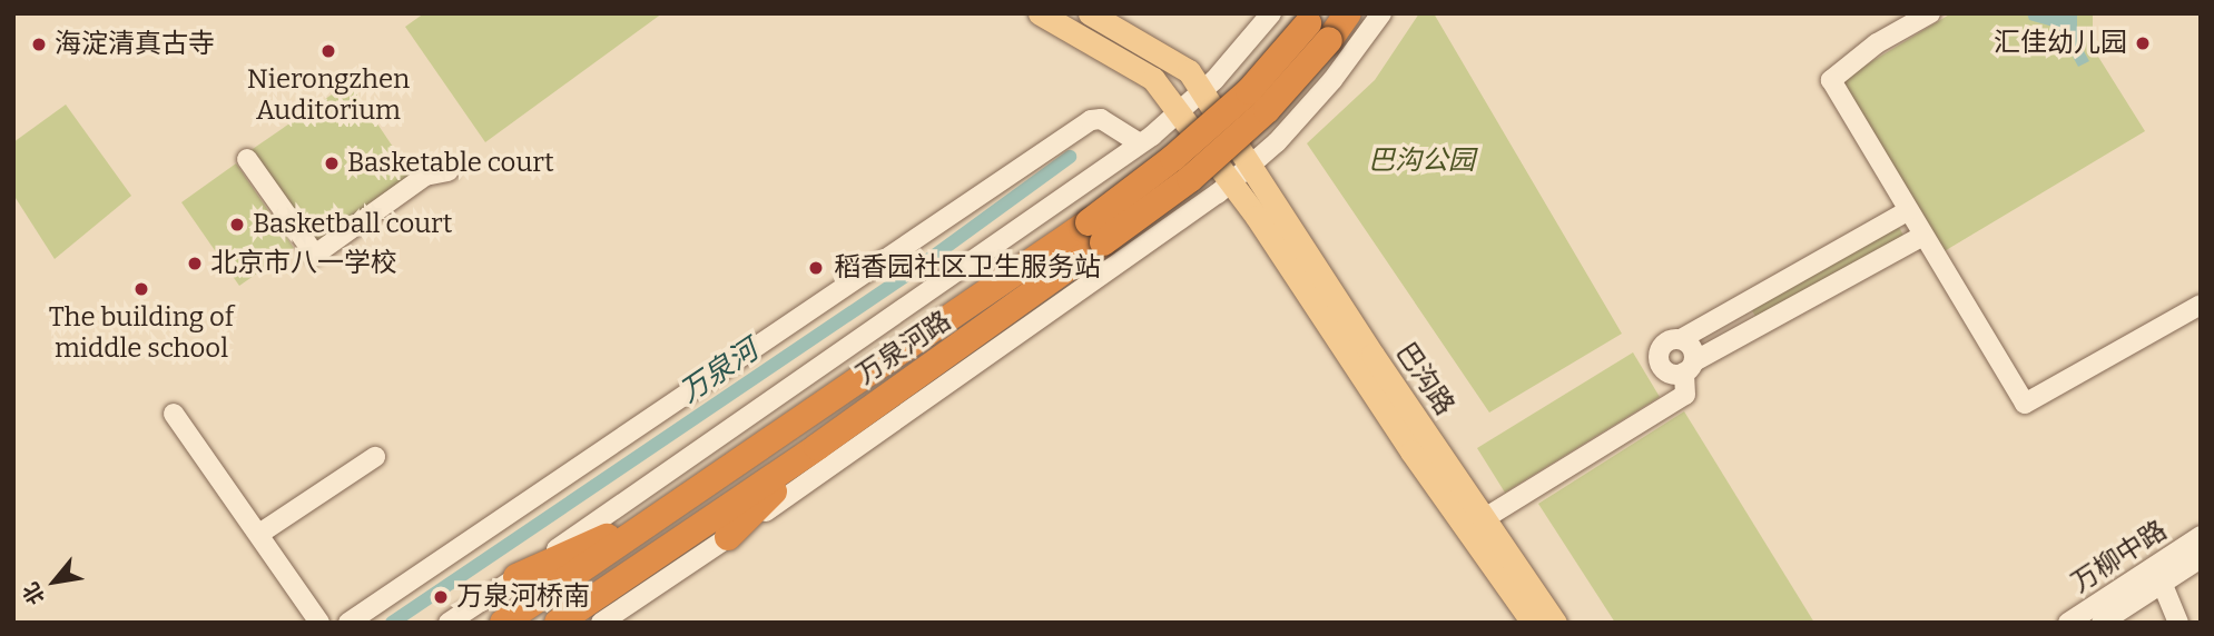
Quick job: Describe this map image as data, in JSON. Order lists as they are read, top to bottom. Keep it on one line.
{"streets":{"highway":["万泉河路"],"main road":["巴沟路"],"street":["万柳中路"]},"crossings":[["万泉河路","巴沟路"]],"water":["万泉河"],"parks":["巴沟公园"],"places":["汇佳幼儿园","海淀清真古寺","Nierongzhen Auditorium","Basketable court","Basketball court","北京市八一学校","稻香园社区卫生服务站","The building of middle school","万泉河桥南"],"north":"bottom left"}
